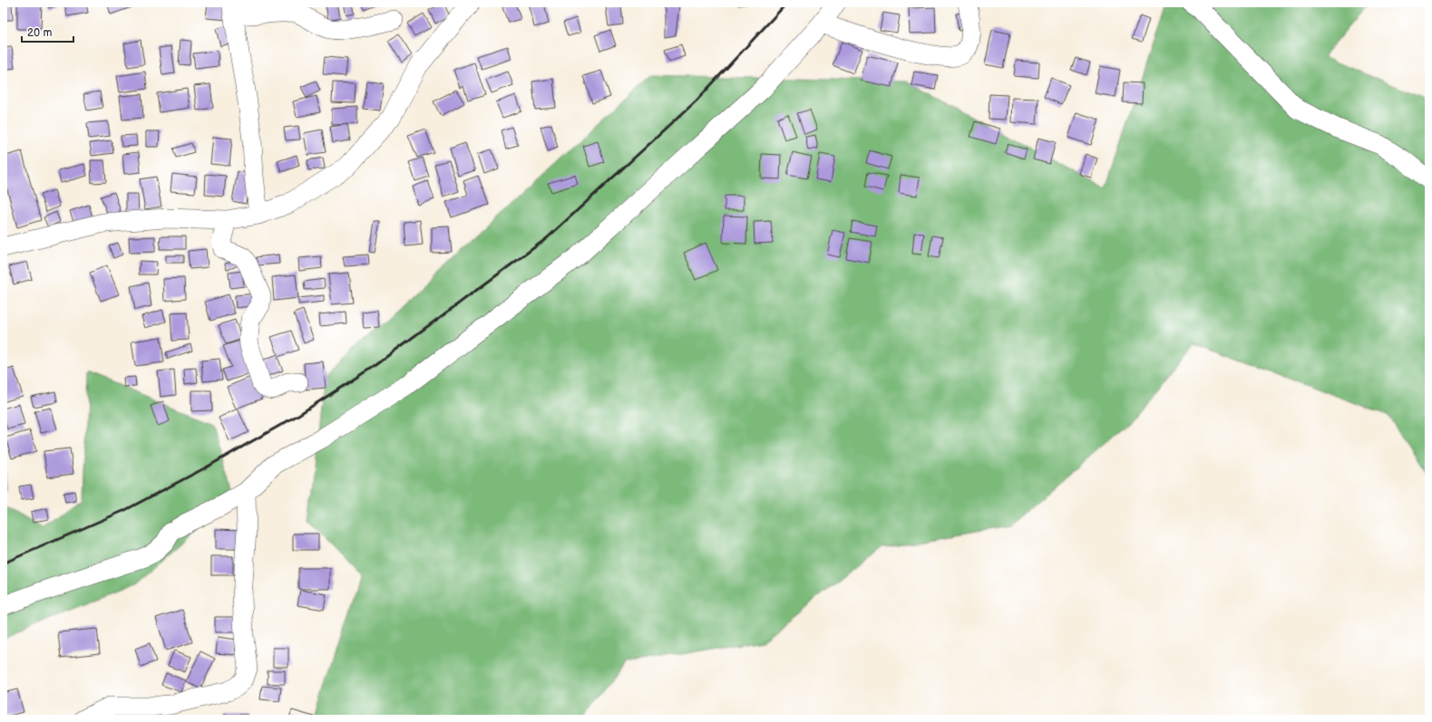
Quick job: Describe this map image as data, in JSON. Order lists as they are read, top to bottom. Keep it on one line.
{"scale_bar":"20 m"}
